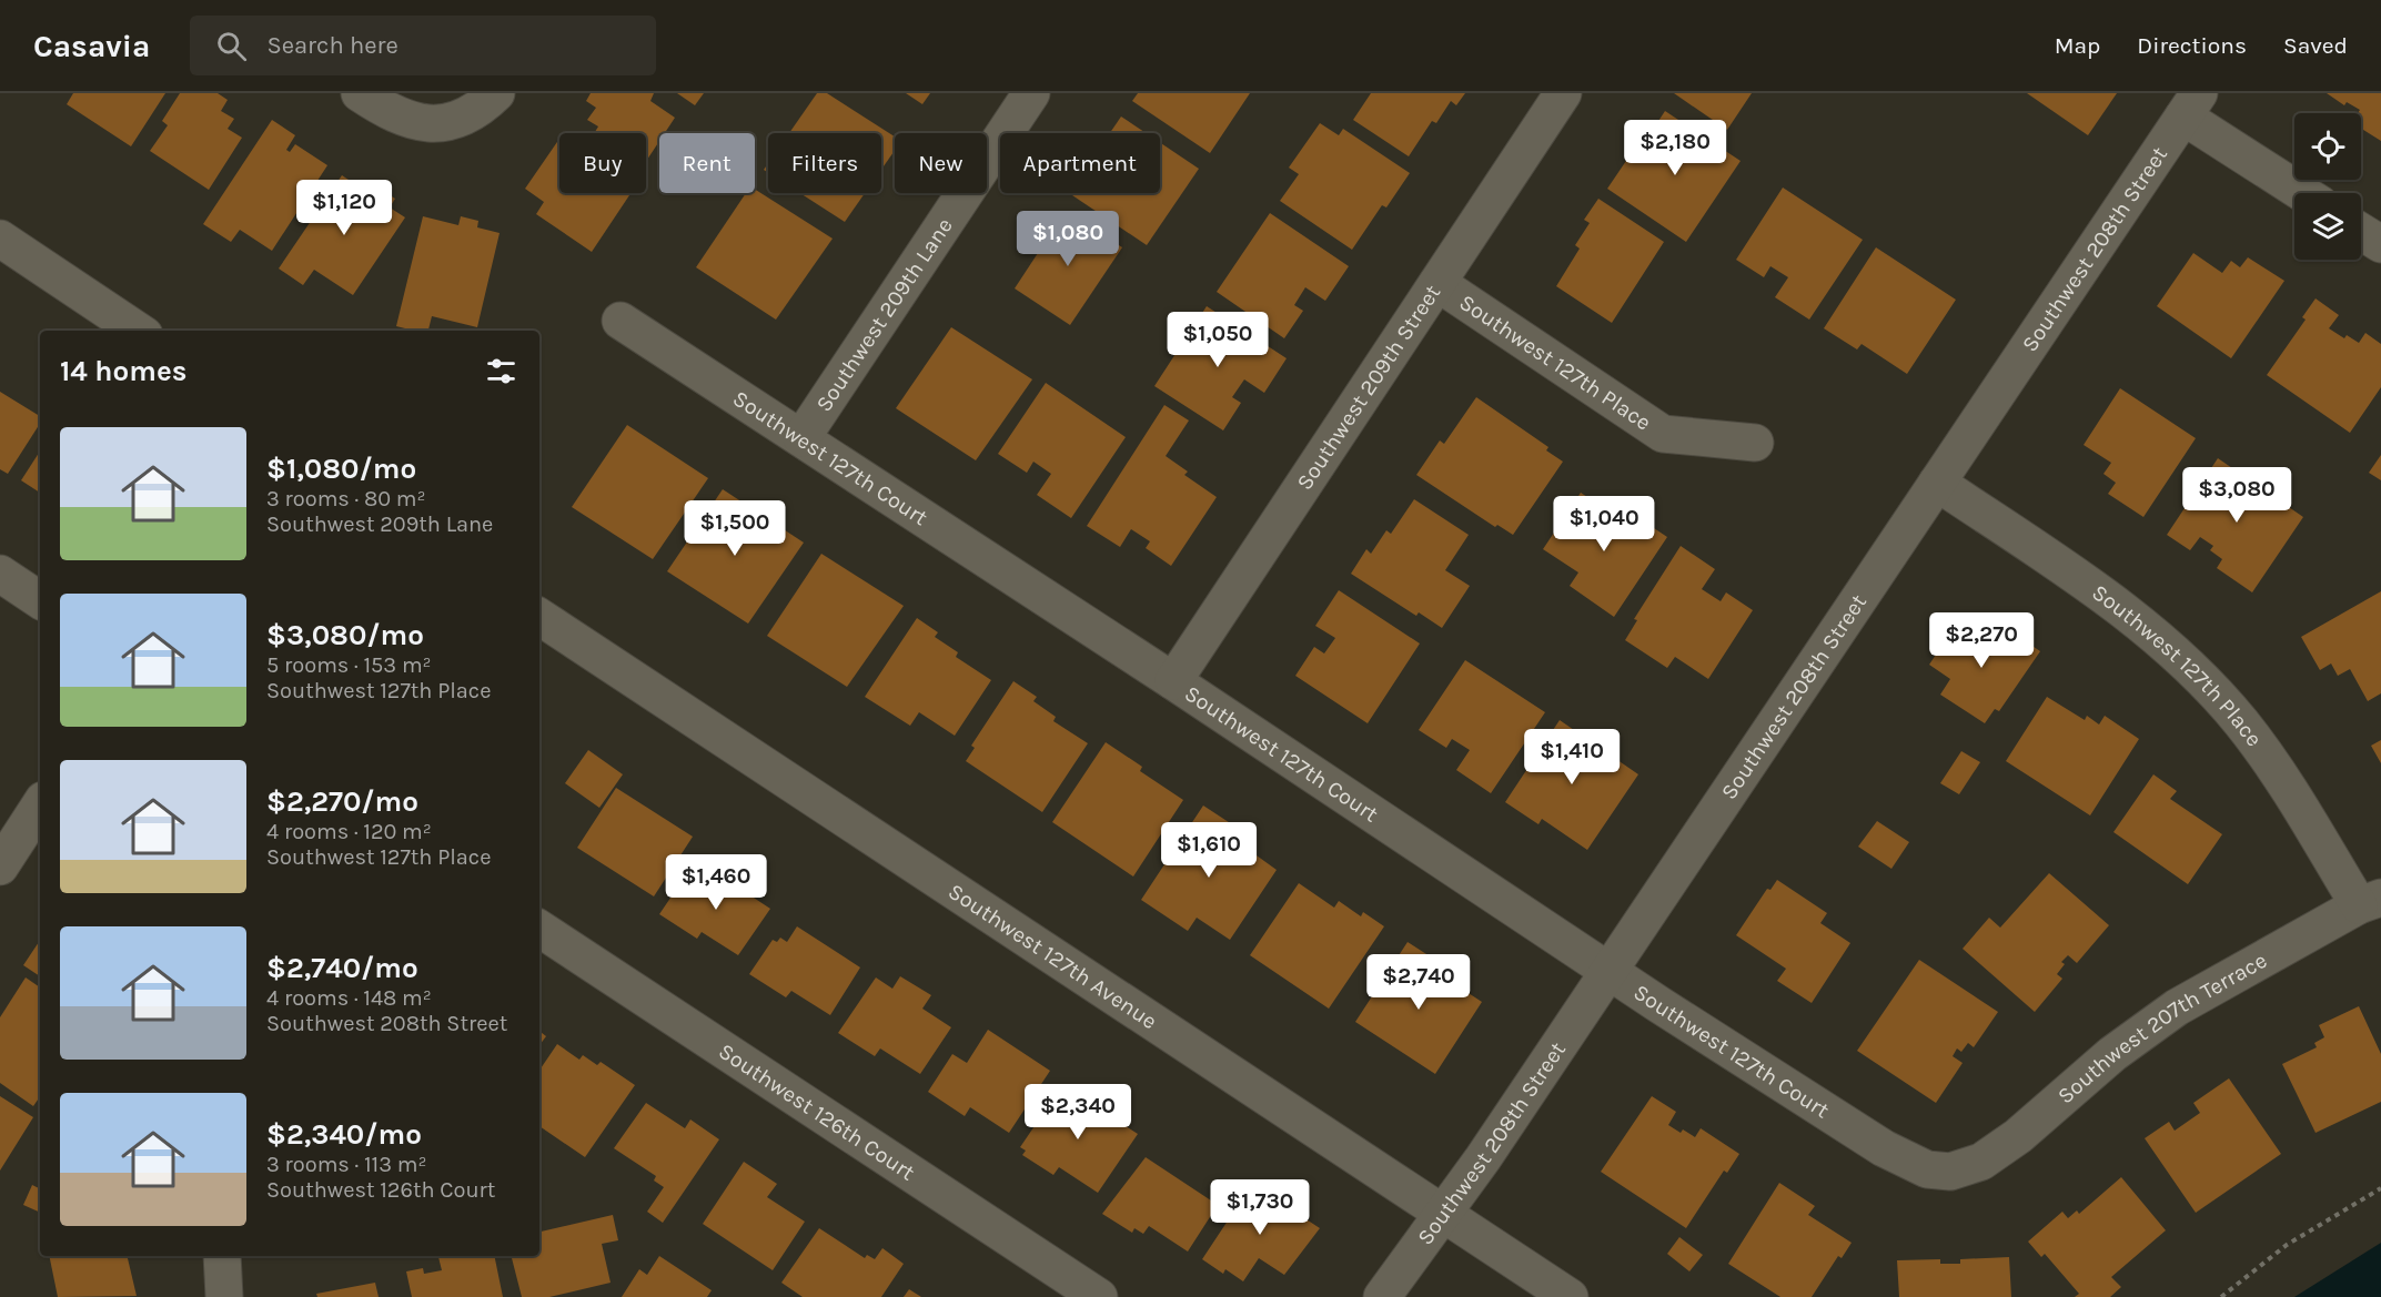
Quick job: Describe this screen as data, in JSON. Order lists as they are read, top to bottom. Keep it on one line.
{"streets":{"street":["Southwest 208th Street","Southwest 209th Lane","Southwest 127th Place","Southwest 209th Street","Southwest 127th Court","Southwest 127th Avenue","Southwest 207th Terrace","Southwest 126th Court"]},"crossings":[["Southwest 208th Street","Southwest 127th Place"],["Southwest 208th Street","Southwest 127th Court"],["Southwest 208th Street","Southwest 127th Avenue"],["Southwest 209th Lane","Southwest 127th Court"],["Southwest 127th Place","Southwest 209th Street"],["Southwest 127th Place","Southwest 207th Terrace"],["Southwest 209th Street","Southwest 127th Court"],["Southwest 127th Court","Southwest 207th Terrace"]],"page":{"header":"Casavia","search":"Search here","nav":["Map","Directions","Saved"],"price":["$2,180","$1,120","$1,080","$1,050","$3,080","$1,040","$1,500","$2,270","$1,410","$1,610","$1,460","$2,740","$2,340","$1,730"],"chip":["Buy","Rent","Filters","New","Apartment"],"heading":"14 homes","list":[{"name":"$1,080/mo","note":"3 rooms · 80 m² · Southwest 209th Lane"},{"name":"$3,080/mo","note":"5 rooms · 153 m² · Southwest 127th Place"},{"name":"$2,270/mo","note":"4 rooms · 120 m² · Southwest 127th Place"},{"name":"$2,740/mo","note":"4 rooms · 148 m² · Southwest 208th Street"},{"name":"$2,340/mo","note":"3 rooms · 113 m² · Southwest 126th Court"}]}}
